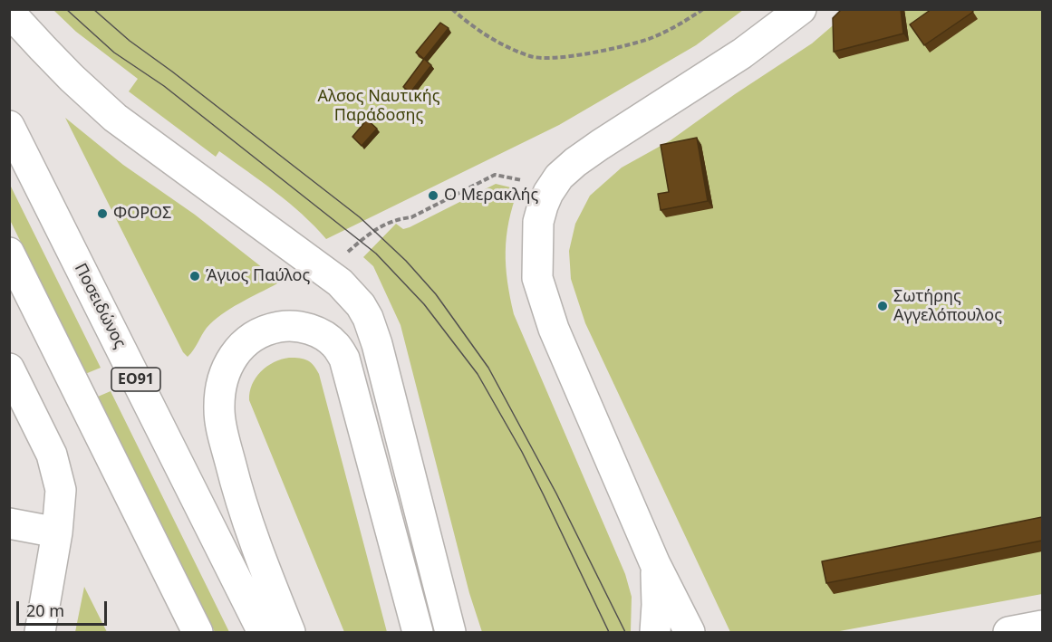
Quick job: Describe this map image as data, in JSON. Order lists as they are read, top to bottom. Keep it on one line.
{"streets":{"main road":["Ποσειδώνος","ΕΟ91"]},"parks":["Αλσος Ναυτικής Παράδοσης"],"places":["Ο Μερακλής","ΦΟΡΟΣ","Άγιος Παύλος","Σωτήρης Αγγελόπουλος"],"scale_bar":"20 m"}
